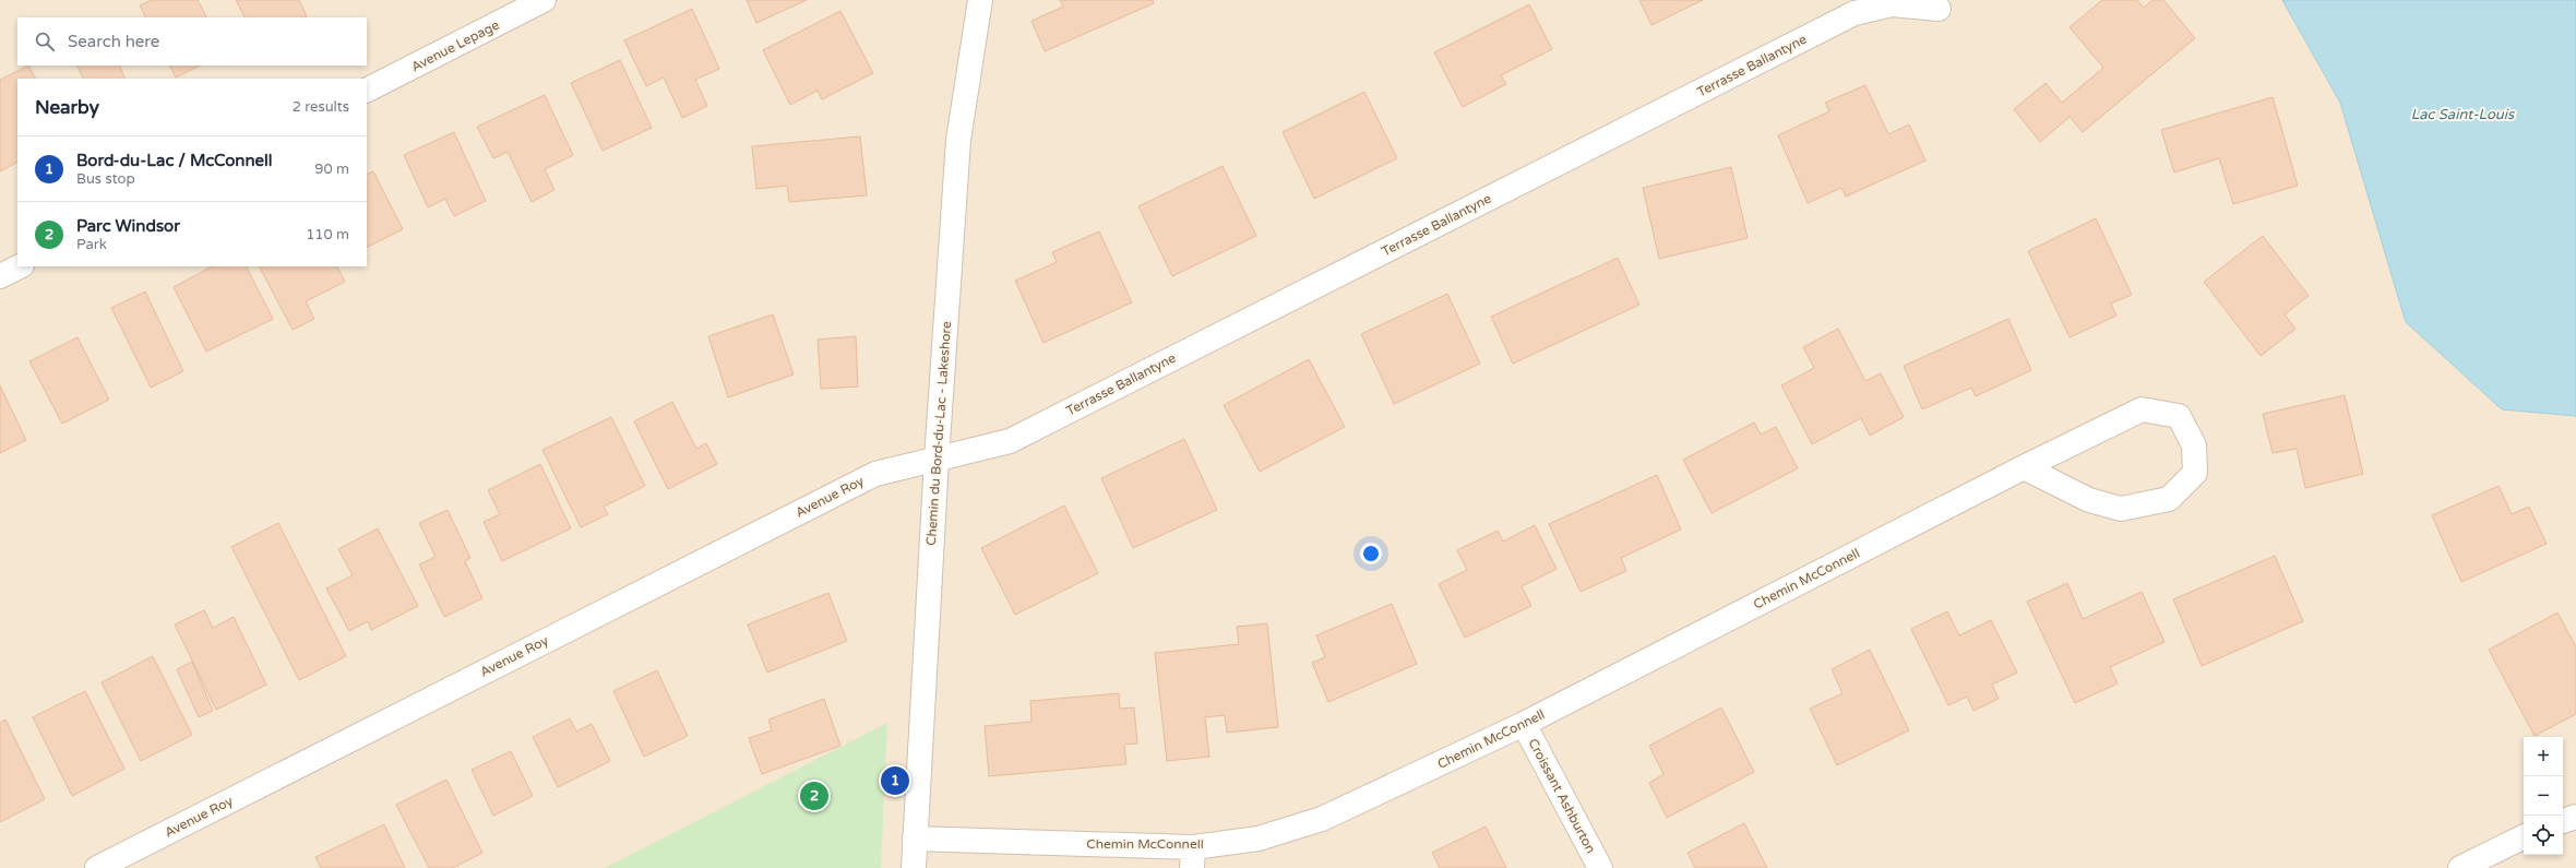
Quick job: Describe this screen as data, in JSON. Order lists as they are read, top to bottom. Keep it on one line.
{"streets":{"street":["Avenue Lepage","Terrasse Ballantyne","Chemin du Bord-du-Lac - Lakeshore","Avenue Roy","Chemin McConnell","Croissant Ashburton"]},"crossings":[["Terrasse Ballantyne","Chemin du Bord-du-Lac - Lakeshore"],["Terrasse Ballantyne","Avenue Roy"],["Chemin du Bord-du-Lac - Lakeshore","Avenue Roy"],["Chemin du Bord-du-Lac - Lakeshore","Chemin McConnell"],["Chemin McConnell","Croissant Ashburton"]],"water":["Lac Saint-Louis"],"page":{"search":"Search here","heading":["Nearby","2 results"],"list":[{"mark":"1","name":"Bord-du-Lac / McConnell","note":"Bus stop","value":"90 m"},{"mark":"2","name":"Parc Windsor","note":"Park","value":"110 m"}],"map_buttons":["+","−"],"pins":["1","2"]}}
